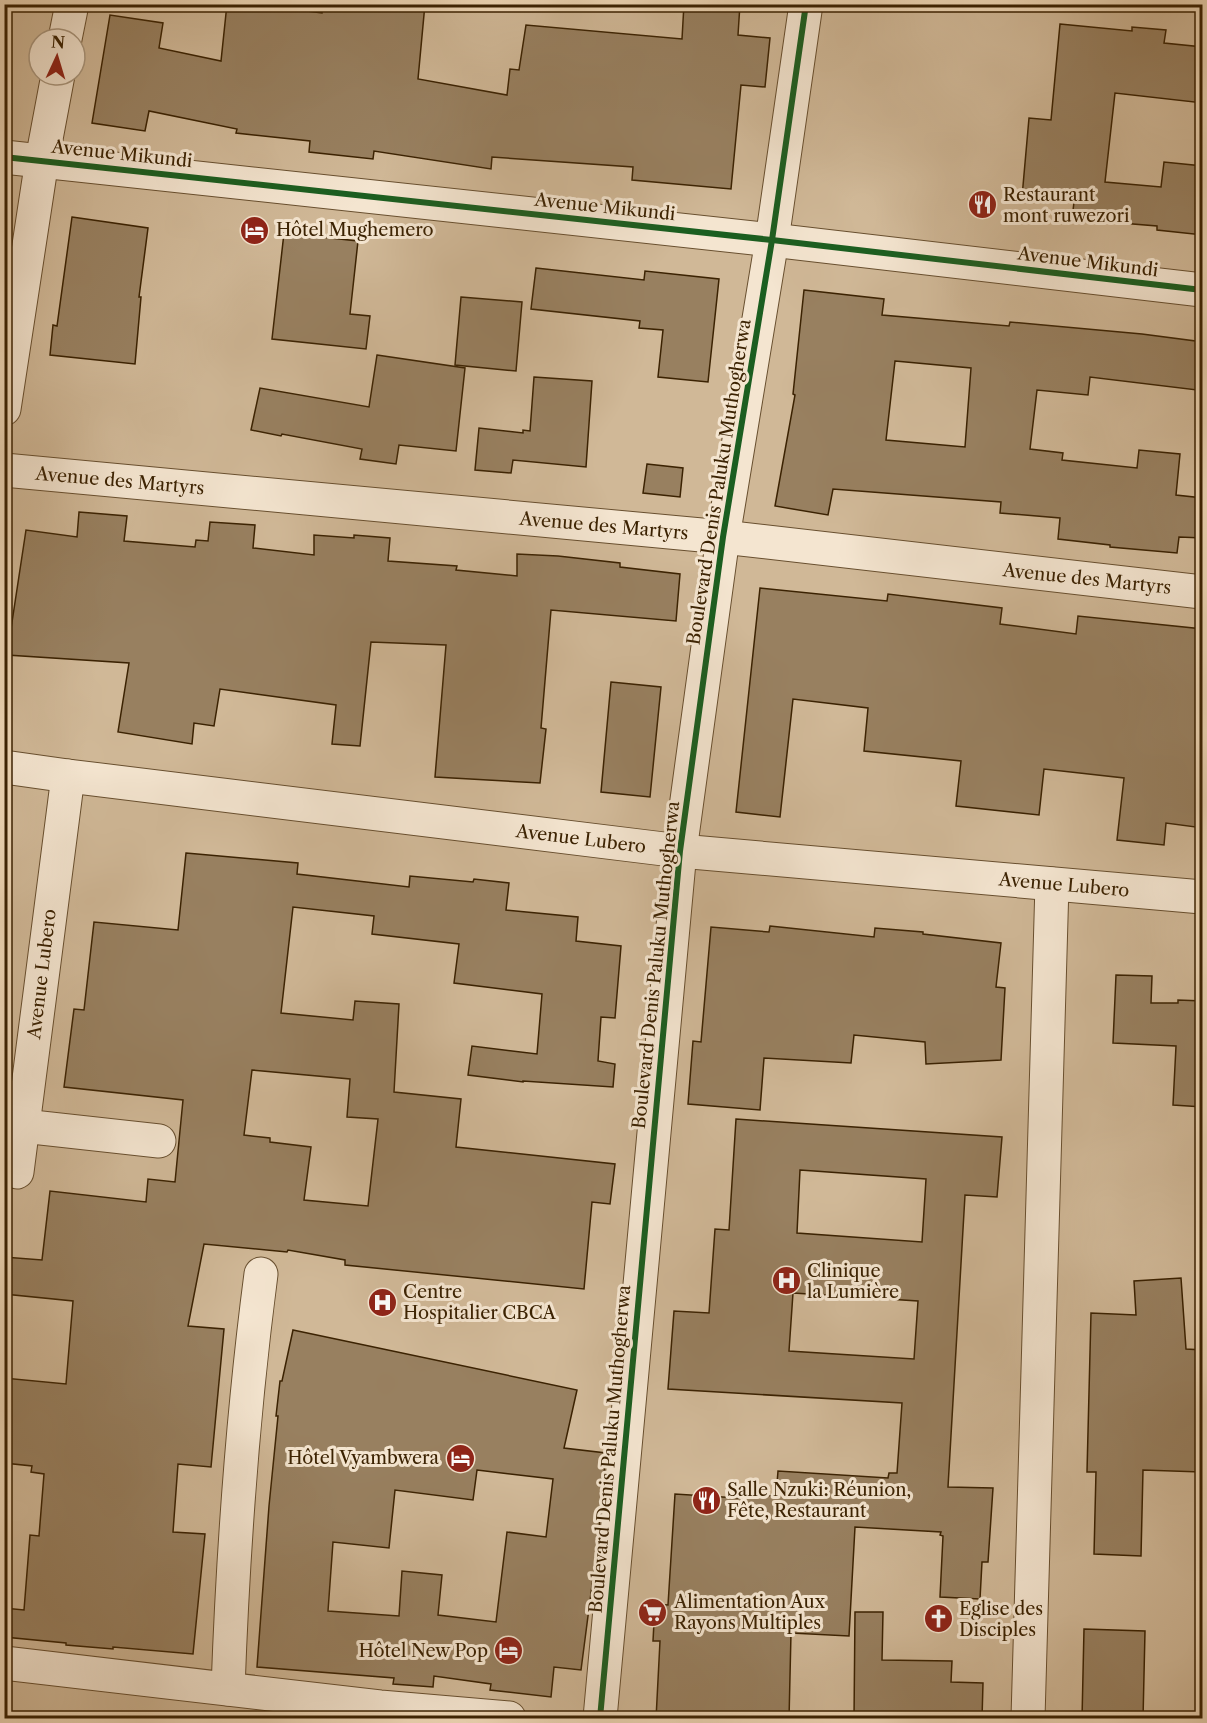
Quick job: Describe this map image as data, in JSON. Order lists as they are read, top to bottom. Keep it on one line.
{"streets":{"street":["Avenue Mikundi","Avenue des Martyrs","Boulevard Denis Paluku Muthogherwa","Avenue Lubero"]},"crossings":[["Avenue Mikundi","Boulevard Denis Paluku Muthogherwa"],["Avenue des Martyrs","Boulevard Denis Paluku Muthogherwa"],["Boulevard Denis Paluku Muthogherwa","Avenue Lubero"]],"places":{"restaurant":["Restaurant mont ruwezori","Salle Nzuki: Réunion, Fête, Restaurant"],"hotel":["Hôtel Mughemero","Hôtel Vyambwera","Hôtel New Pop"],"hospital":["Clinique la Lumière","Centre Hospitalier CBCA"],"supermarket":["Alimentation Aux Rayons Multiples"],"church":["Eglise des Disciples"]},"north":"top"}
